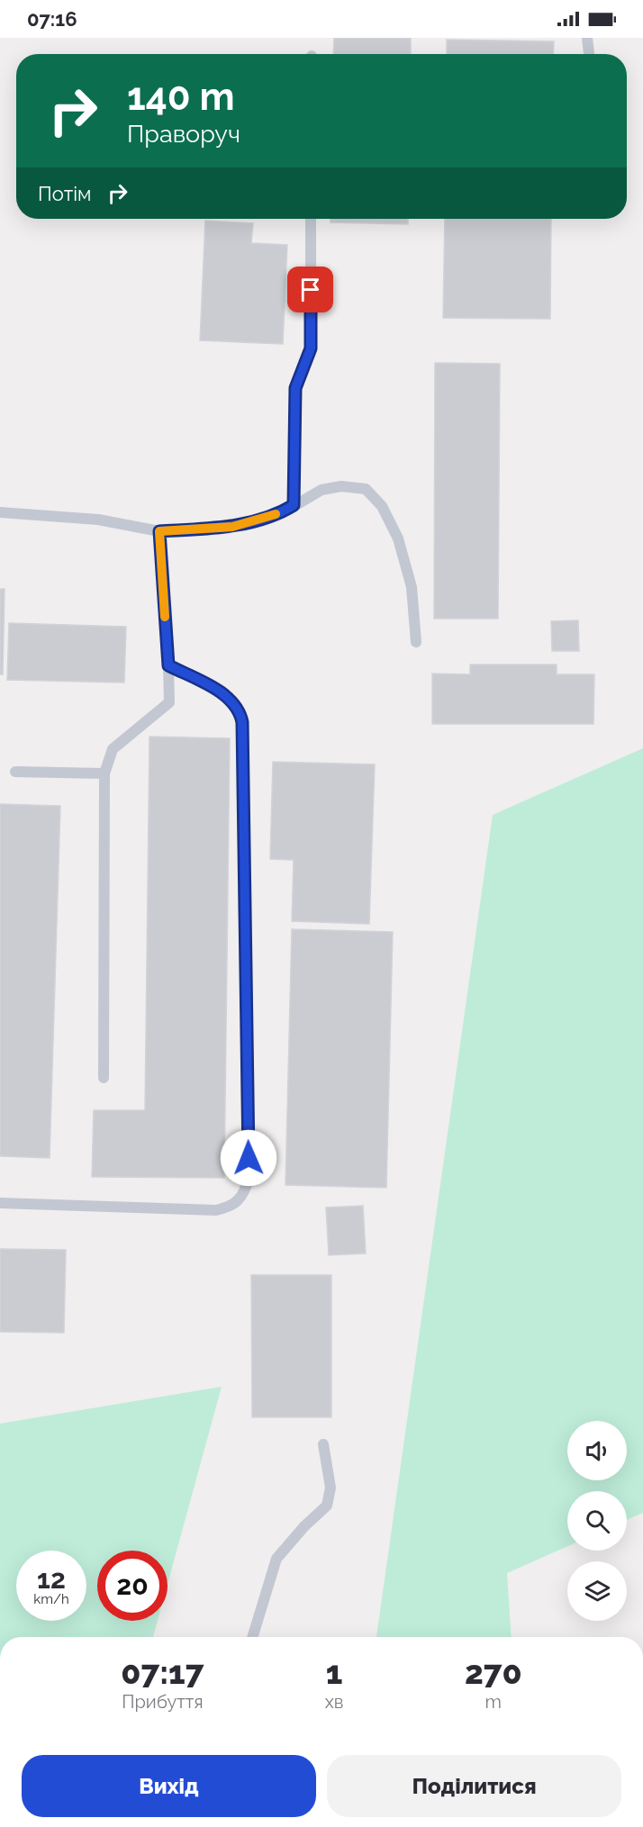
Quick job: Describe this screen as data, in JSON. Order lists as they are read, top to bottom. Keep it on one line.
{"page":{"status":"07:16","turn":["140 m","Праворуч"],"then":"Потім","speed":"12 km/h","limit":"20","eta":["07:17","Прибуття","1","хв","270","m"],"buttons":["Вихід","Поділитися"]}}
